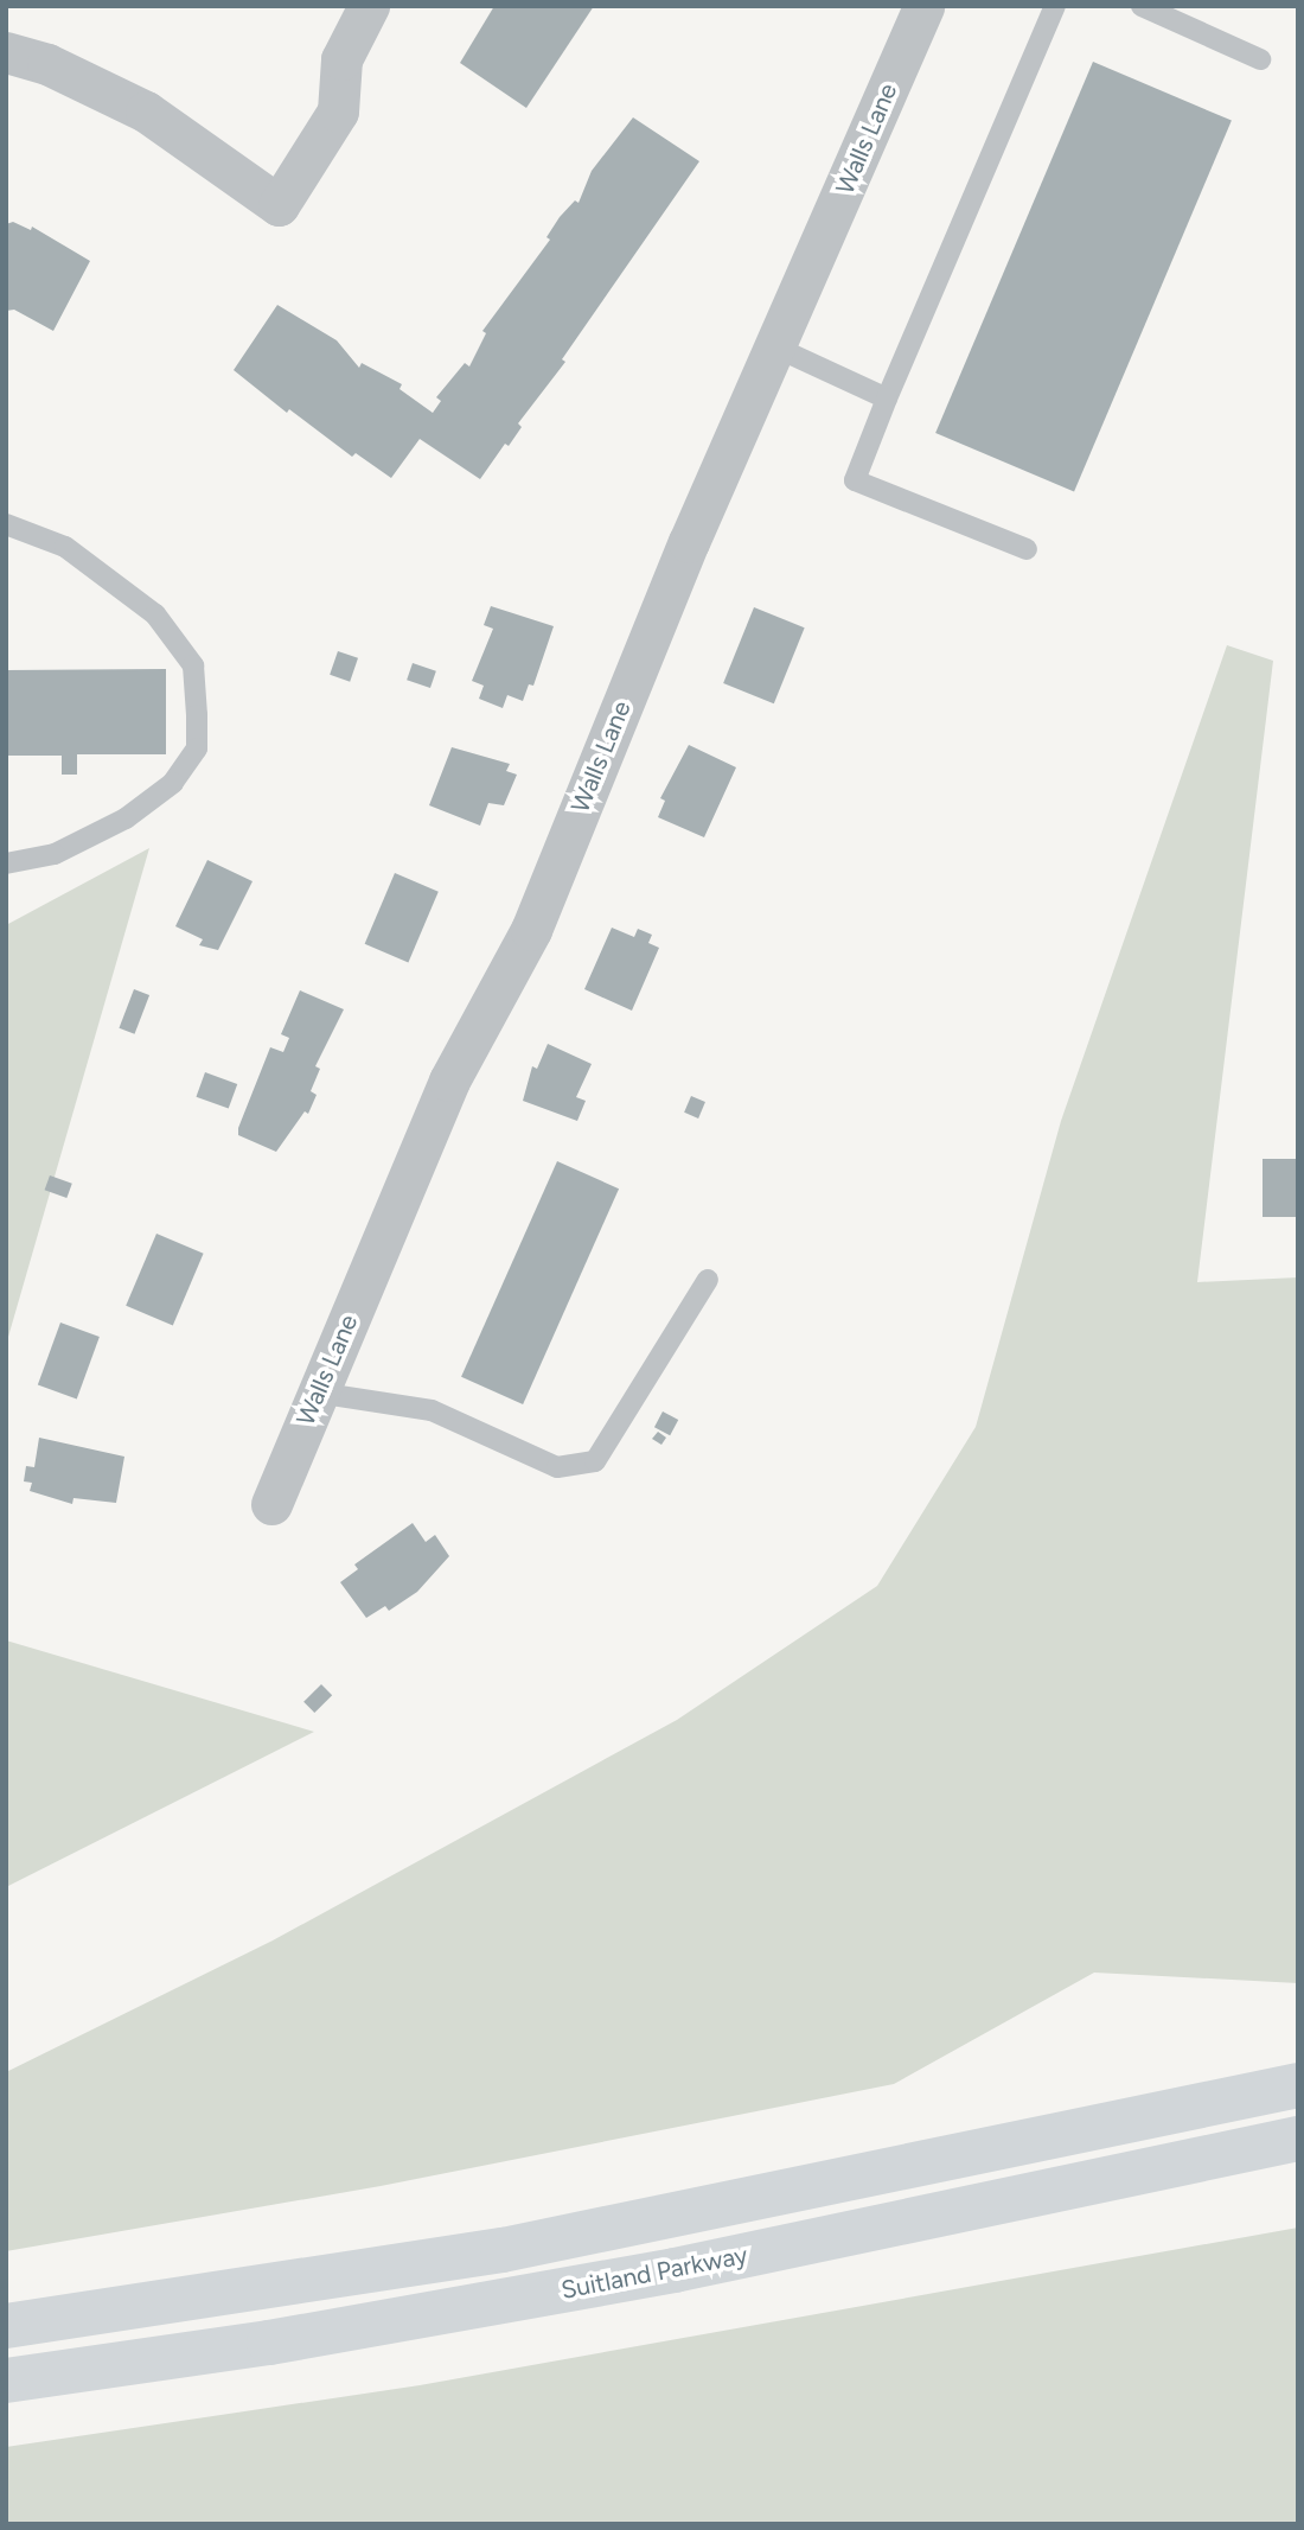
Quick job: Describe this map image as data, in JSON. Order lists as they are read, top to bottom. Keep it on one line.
{"streets":{"highway":["Suitland Parkway"],"street":["Walls Lane"]}}
